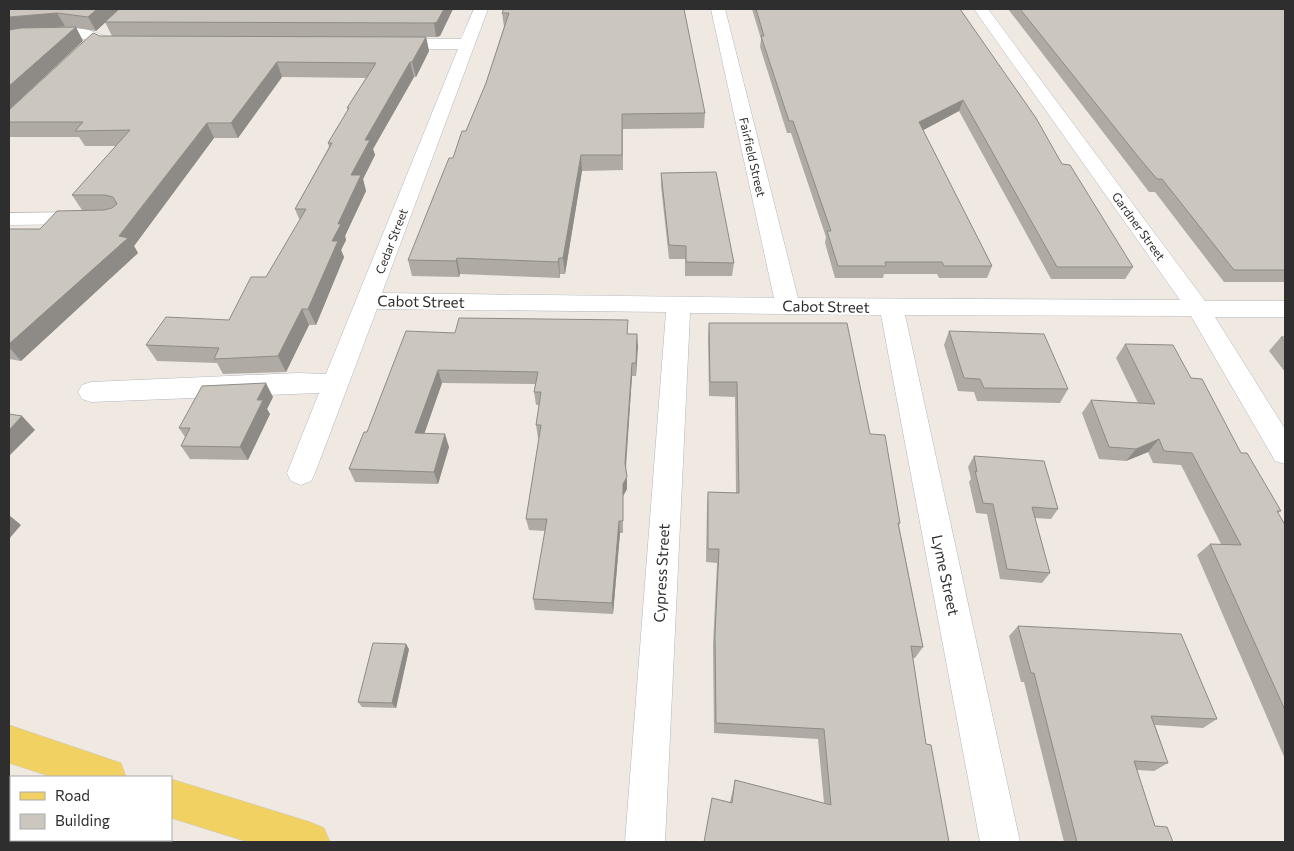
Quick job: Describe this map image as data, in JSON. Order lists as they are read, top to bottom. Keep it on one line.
{"streets":{"street":["Fairfield Street","Gardner Street","Cedar Street","Cabot Street","Cypress Street","Lyme Street"]},"crossings":[["Fairfield Street","Cabot Street"],["Gardner Street","Cabot Street"],["Cedar Street","Cabot Street"],["Cabot Street","Cypress Street"],["Cabot Street","Lyme Street"]],"legend":["Road","Building"]}
